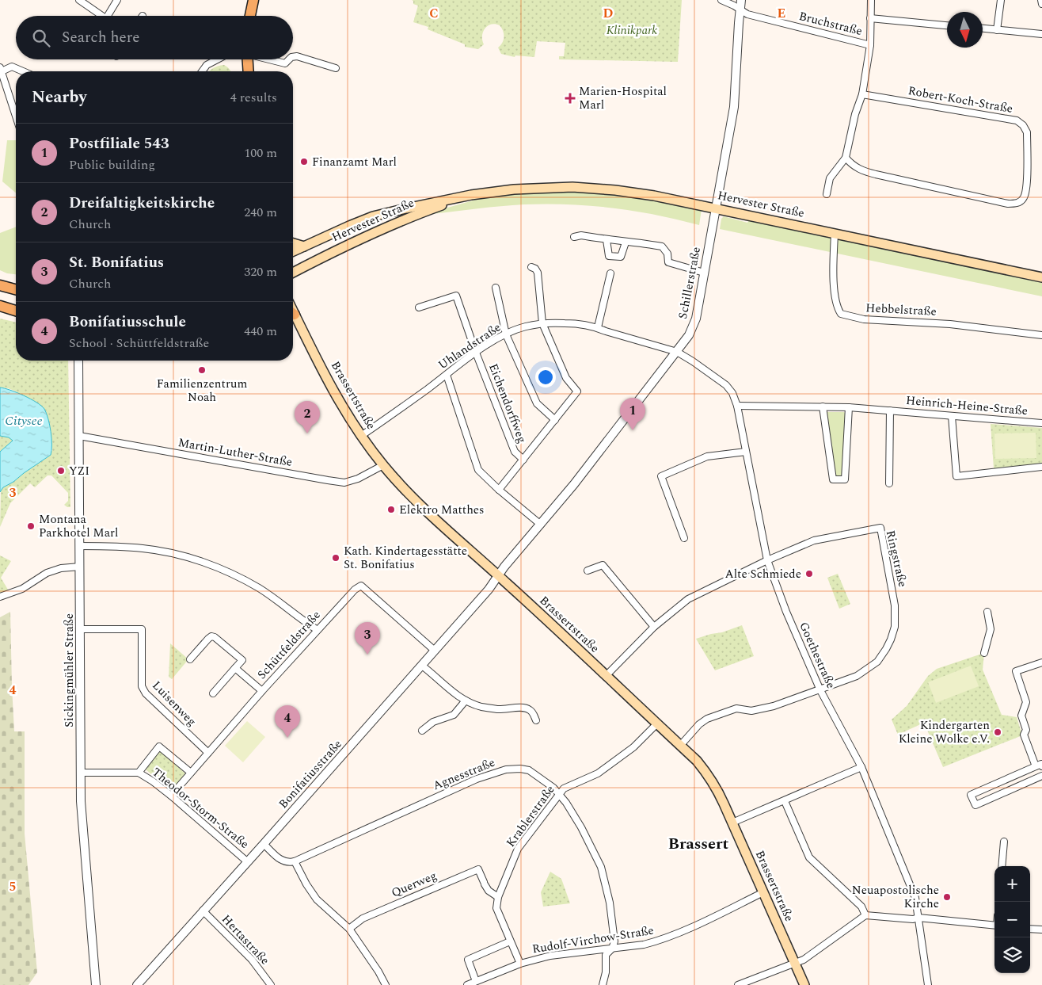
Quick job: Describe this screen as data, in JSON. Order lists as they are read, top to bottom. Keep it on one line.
{"streets":{"main road":["Hervester Straße","Brassertstraße"],"street":["Bruchstraße","Robert-Koch-Straße","Schillerstraße","Hebbelstraße","Uhlandstraße","Eichendorffweg","Heinrich-Heine-Straße","Martin-Luther-Straße","Ringstraße","Schüttfeldstraße","Goethestraße","Sickingmühler Straße","Luisenweg","Bonifatiusstraße","Agnesstraße","Theodor-Storm-Straße","Krablerstraße","Querweg","Hertastraße","Rudolf-Virchow-Straße"]},"crossings":[["Bruchstraße","Schillerstraße"],["Hervester Straße","Schillerstraße"],["Hervester Straße","Hebbelstraße"],["Schillerstraße","Uhlandstraße"],["Schillerstraße","Brassertstraße"],["Schillerstraße","Goethestraße"],["Schillerstraße","Bonifatiusstraße"],["Uhlandstraße","Brassertstraße"],["Uhlandstraße","Eichendorffweg"],["Uhlandstraße","Goethestraße"],["Brassertstraße","Martin-Luther-Straße"],["Brassertstraße","Ringstraße"],["Brassertstraße","Bonifatiusstraße"],["Brassertstraße","Krablerstraße"],["Brassertstraße","Rudolf-Virchow-Straße"],["Heinrich-Heine-Straße","Goethestraße"],["Martin-Luther-Straße","Sickingmühler Straße"],["Ringstraße","Goethestraße"],["Schüttfeldstraße","Luisenweg"],["Schüttfeldstraße","Bonifatiusstraße"],["Schüttfeldstraße","Theodor-Storm-Straße"],["Sickingmühler Straße","Luisenweg"],["Sickingmühler Straße","Theodor-Storm-Straße"],["Bonifatiusstraße","Theodor-Storm-Straße"],["Bonifatiusstraße","Hertastraße"],["Agnesstraße","Krablerstraße"],["Agnesstraße","Rudolf-Virchow-Straße"],["Krablerstraße","Querweg"],["Krablerstraße","Rudolf-Virchow-Straße"]],"districts":["Brassert"],"water":["Citysee"],"parks":["Klinikpark"],"places":{"health":["Marien-Hospital Marl"],"other":["Finanzamt Marl","Familienzentrum Noah","YZI","Elektro Matthes","Montana Parkhotel Marl","Kath. Kindertagesstätte St. Bonifatius","Alte Schmiede","Kindergarten Kleine Wolke e.V.","Neuapostolische Kirche"]},"north":"bottom","page":{"search":"Search here","heading":["Nearby","4 results"],"list":[{"mark":"1","name":"Postfiliale 543","note":"Public building","value":"100 m"},{"mark":"2","name":"Dreifaltigkeitskirche","note":"Church","value":"240 m"},{"mark":"3","name":"St. Bonifatius","note":"Church","value":"320 m"},{"mark":"4","name":"Bonifatiusschule","note":"School · Schüttfeldstraße","value":"440 m"}],"pins":["1","2","3","4"],"map_buttons":["+","−"]},"grid":{"columns":["C","D","E"],"rows":["3","4","5"]}}
